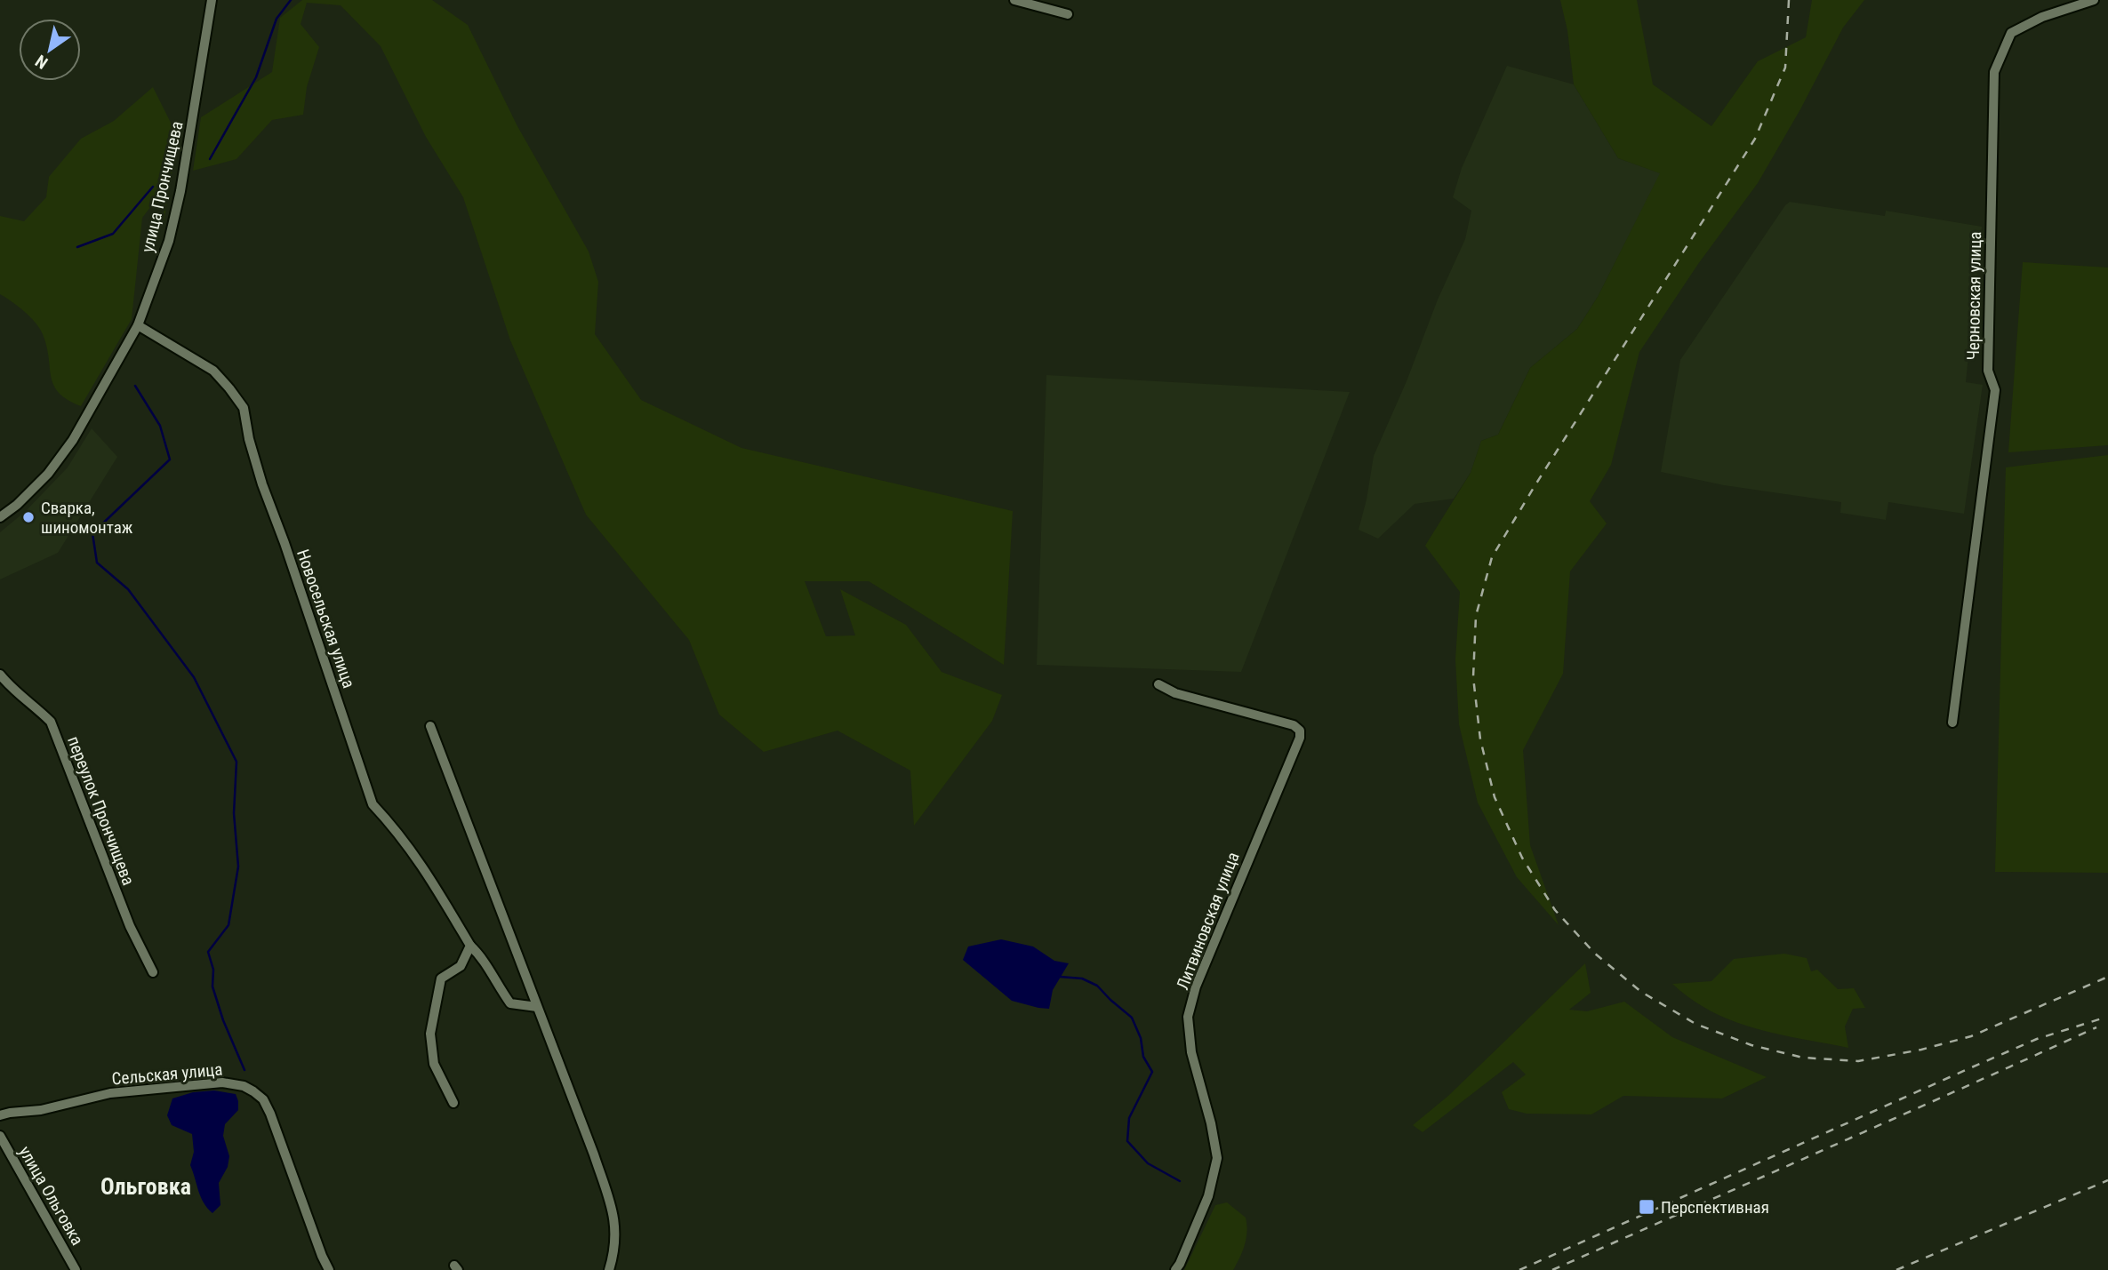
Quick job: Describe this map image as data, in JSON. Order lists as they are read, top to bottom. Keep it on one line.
{"streets":{"street":["улица Прончищева","Черновская улица","Новосельская улица","переулок Прончищева","Литвиновская улица","Сельская улица","улица Ольговка"]},"crossings":[["улица Прончищева","Новосельская улица"]],"districts":["Ольговка"],"places":{"other":["Сварка, шиномонтаж"],"transit":["Перспективная"]},"north":"bottom left"}
